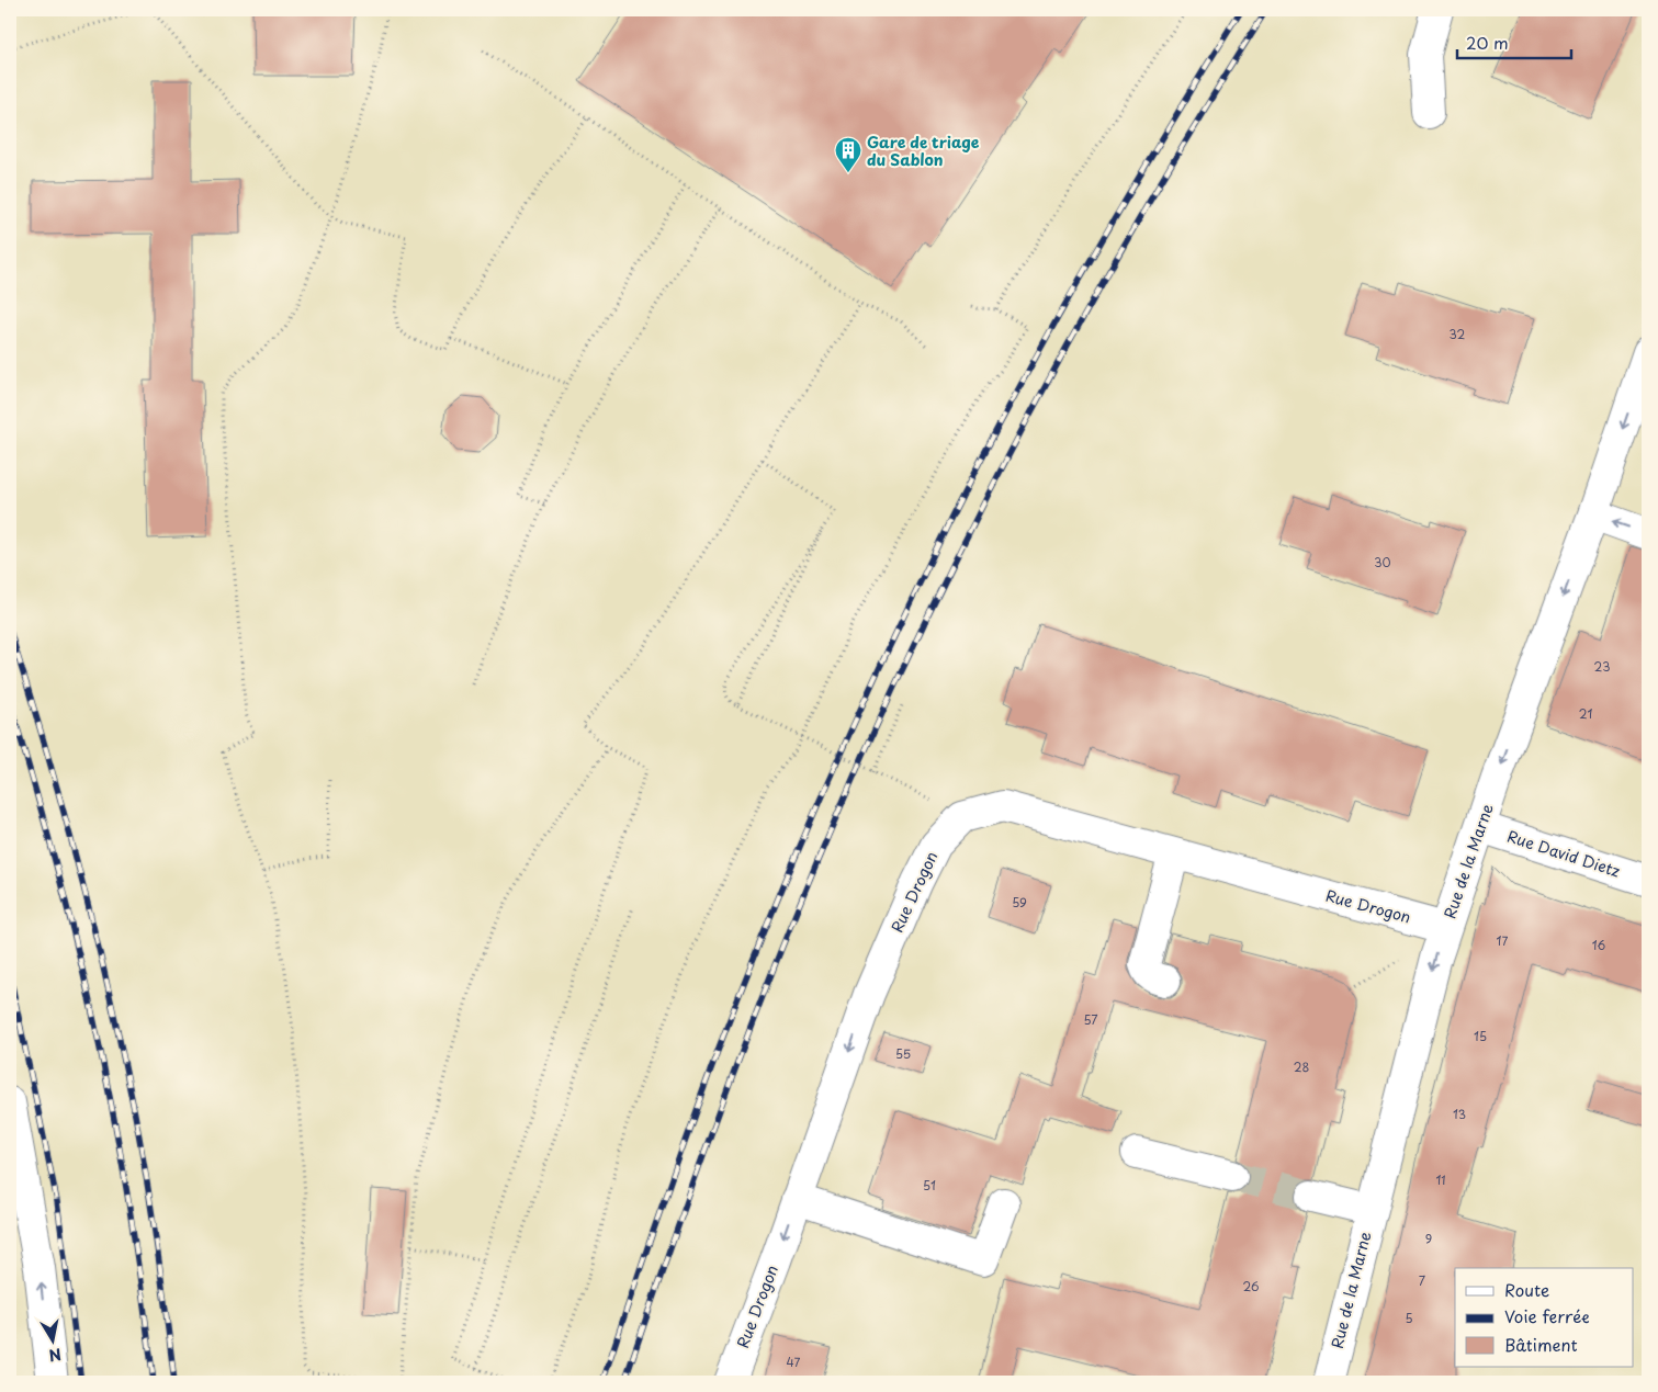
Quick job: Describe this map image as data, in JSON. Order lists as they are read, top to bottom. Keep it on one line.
{"streets":{"street":["Rue David Dietz","Rue de la Marne","Rue Drogon"]},"crossings":[["Rue David Dietz","Rue de la Marne"],["Rue de la Marne","Rue Drogon"]],"one_way":["Rue de la Marne","Rue Drogon"],"places":{"building":["Gare de triage du Sablon"]},"house_numbers":["32","30","23","21","59","17","16","57","15","55","28","13","11","51","9","7","26","5","47"],"legend":["Route","Voie ferrée","Bâtiment"],"scale_bar":"20 m","north":"bottom"}
